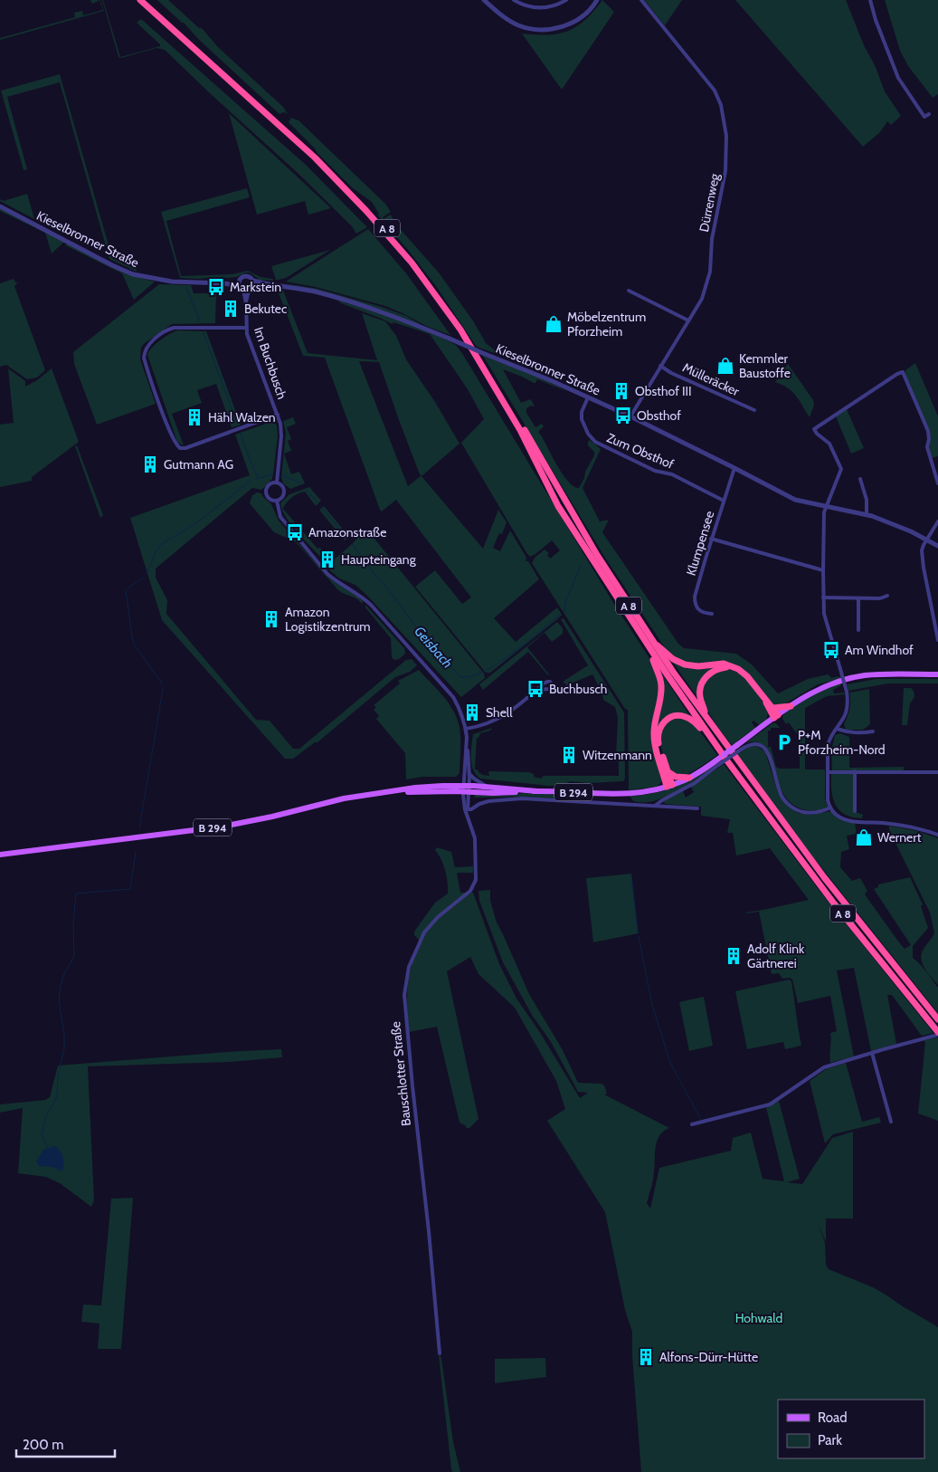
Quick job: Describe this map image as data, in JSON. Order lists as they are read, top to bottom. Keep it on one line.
{"streets":{"highway":["A 8"],"main road":["B 294"],"street":["Dürrenweg","Kieselbronner Straße","Im Buchbusch","Mülleräcker","Zum Obsthof","Klumpensee","Bauschlotter Straße"]},"crossings":[["Dürrenweg","Kieselbronner Straße"],["Dürrenweg","Mülleräcker"],["Kieselbronner Straße","Im Buchbusch"],["Kieselbronner Straße","Zum Obsthof"],["Kieselbronner Straße","Klumpensee"],["Im Buchbusch","B 294"],["Im Buchbusch","Bauschlotter Straße"],["Zum Obsthof","Klumpensee"],["B 294","Bauschlotter Straße"]],"water":["Geisbach"],"parks":["Hohwald"],"places":{"bus stop":["Markstein","Obsthof","Amazonstraße","Am Windhof","Buchbusch"],"building":["Bekutec","Obsthof III","Hähl Walzen","Gutmann AG","Haupteingang","Amazon Logistikzentrum","Shell","Witzenmann","Adolf Klink Gärtnerei","Alfons-Dürr-Hütte"],"shop":["Möbelzentrum Pforzheim","Kemmler Baustoffe","Wernert"],"parking":["P+M Pforzheim-Nord"]},"legend":["Road","Park"],"scale_bar":"200 m"}
